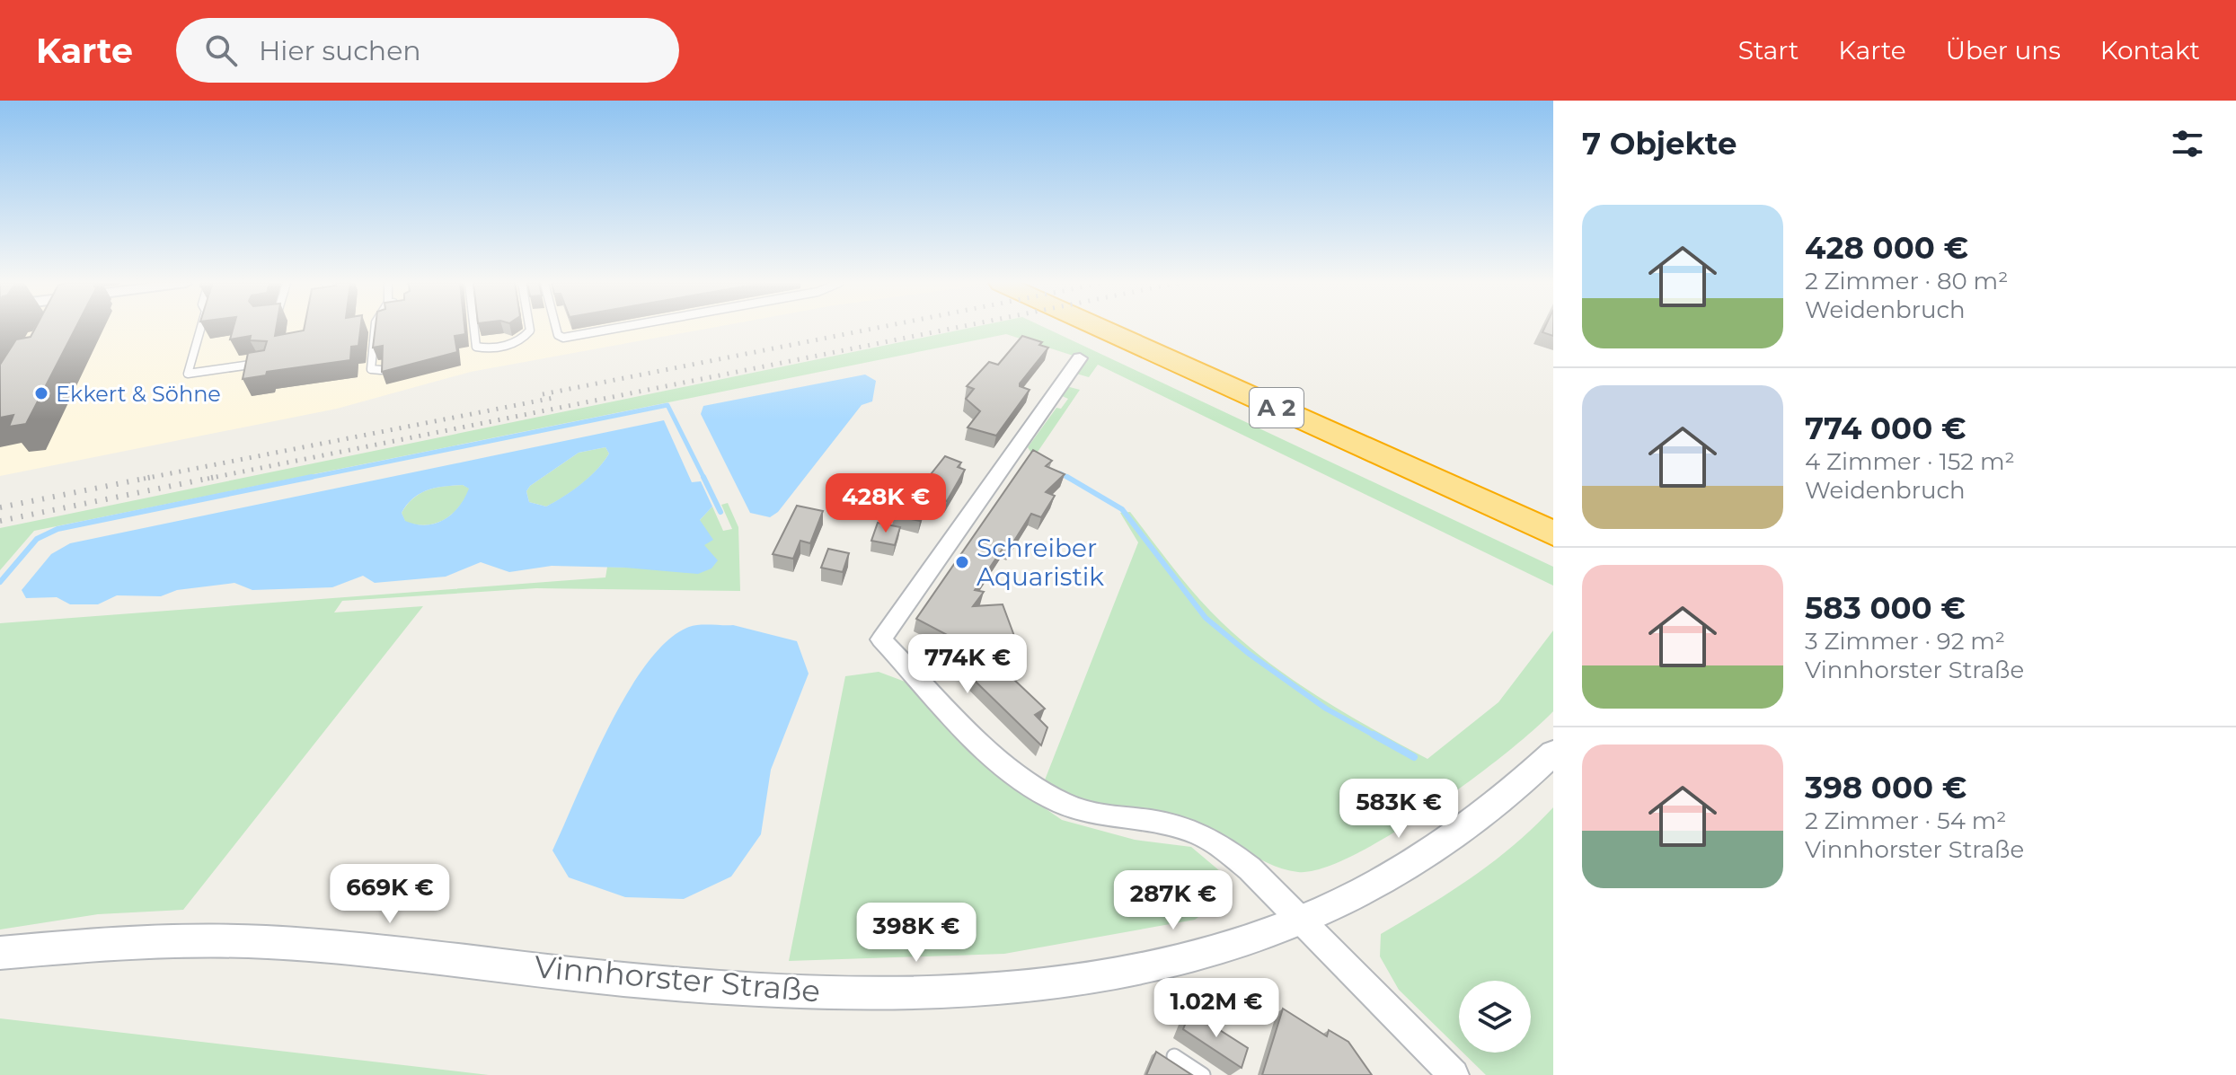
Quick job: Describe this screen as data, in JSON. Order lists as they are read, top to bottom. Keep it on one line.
{"streets":{"highway":["A 2"],"street":["Vinnhorster Straße"]},"places":["Ekkert & Söhne","Schreiber Aquaristik"],"page":{"header":"Karte","search":"Hier suchen","nav":["Start","Karte","Über uns","Kontakt"],"heading":"7 Objekte","list":[{"name":"428 000 €","note":"2 Zimmer · 80 m² · Weidenbruch"},{"name":"774 000 €","note":"4 Zimmer · 152 m² · Weidenbruch"},{"name":"583 000 €","note":"3 Zimmer · 92 m² · Vinnhorster Straße"},{"name":"398 000 €","note":"2 Zimmer · 54 m² · Vinnhorster Straße"}],"price":["428K €","774K €","583K €","669K €","287K €","398K €","1.02M €"]}}
